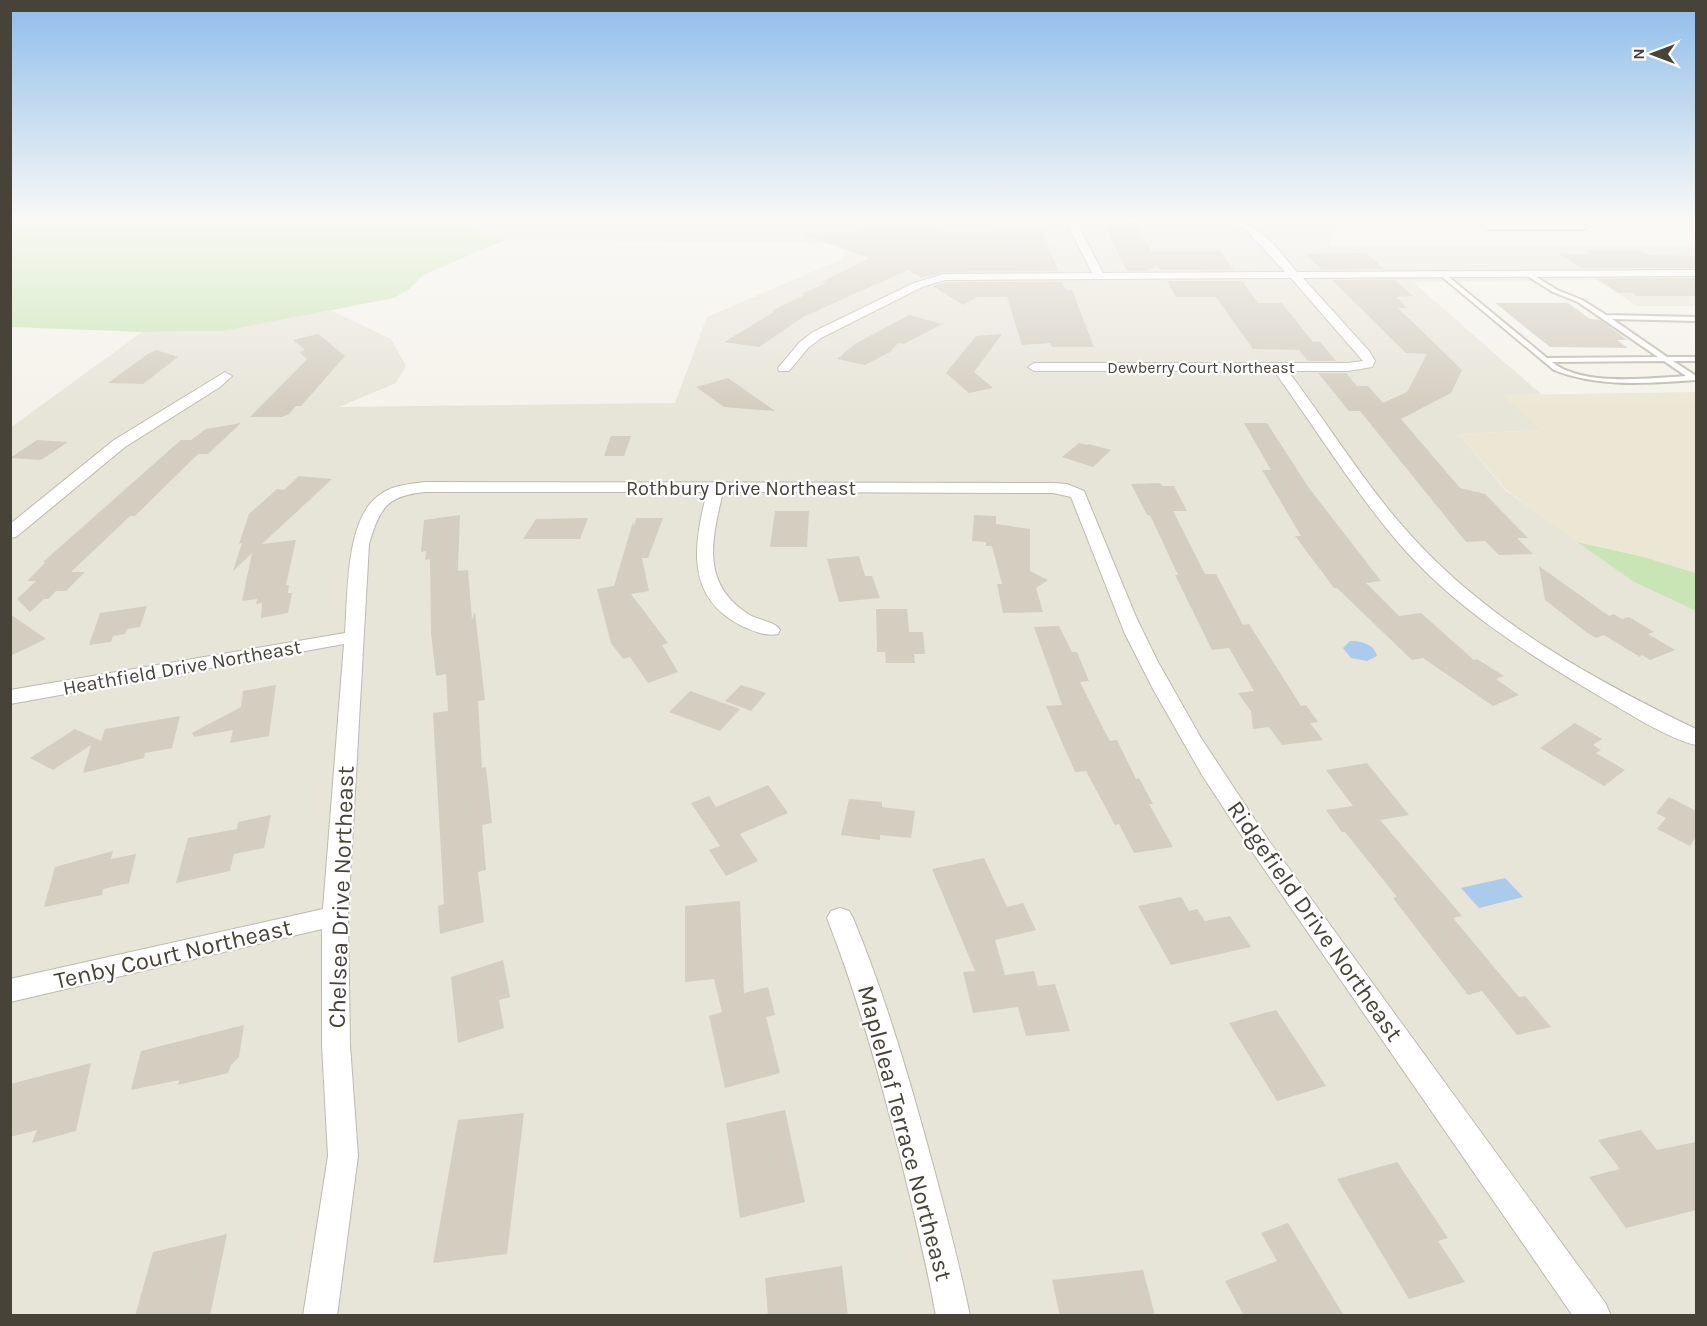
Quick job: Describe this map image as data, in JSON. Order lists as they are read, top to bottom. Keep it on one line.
{"streets":{"street":["Dewberry Court Northeast","Rothbury Drive Northeast","Heathfield Drive Northeast","Chelsea Drive Northeast","Ridgefield Drive Northeast","Tenby Court Northeast","Mapleleaf Terrace Northeast"]},"crossings":[["Rothbury Drive Northeast","Chelsea Drive Northeast"],["Rothbury Drive Northeast","Ridgefield Drive Northeast"],["Heathfield Drive Northeast","Chelsea Drive Northeast"],["Chelsea Drive Northeast","Tenby Court Northeast"]],"north":"left"}
